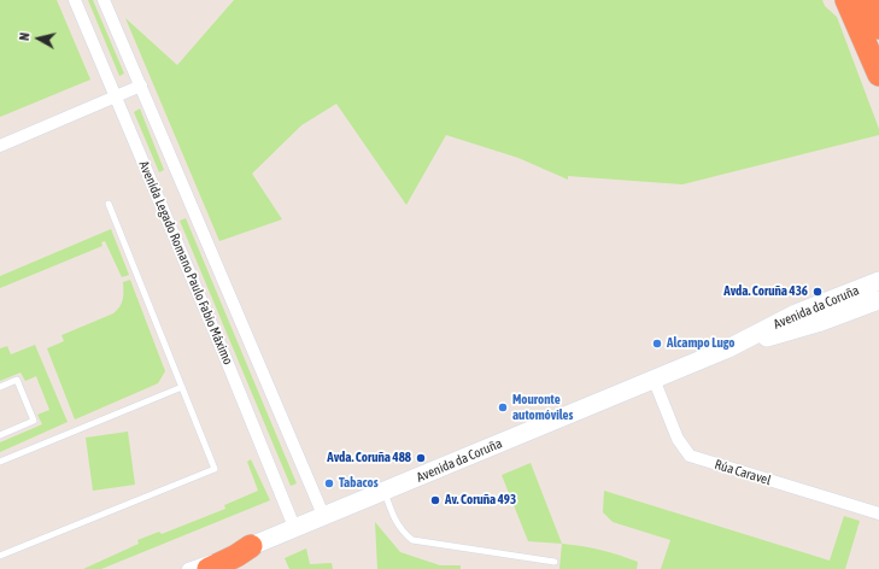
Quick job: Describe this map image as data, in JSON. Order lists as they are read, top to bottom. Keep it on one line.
{"streets":{"street":["Avenida Legado Romano Paulo Fabio Máximo","Avenida da Coruña","Rúa Caravel"]},"crossings":[["Avenida Legado Romano Paulo Fabio Máximo","Avenida da Coruña"],["Avenida da Coruña","Rúa Caravel"]],"places":["Avda. Coruña 436","Alcampo Lugo","Mouronte automóviles","Avda. Coruña 488","Tabacos","Av. Coruña 493"],"north":"left"}
